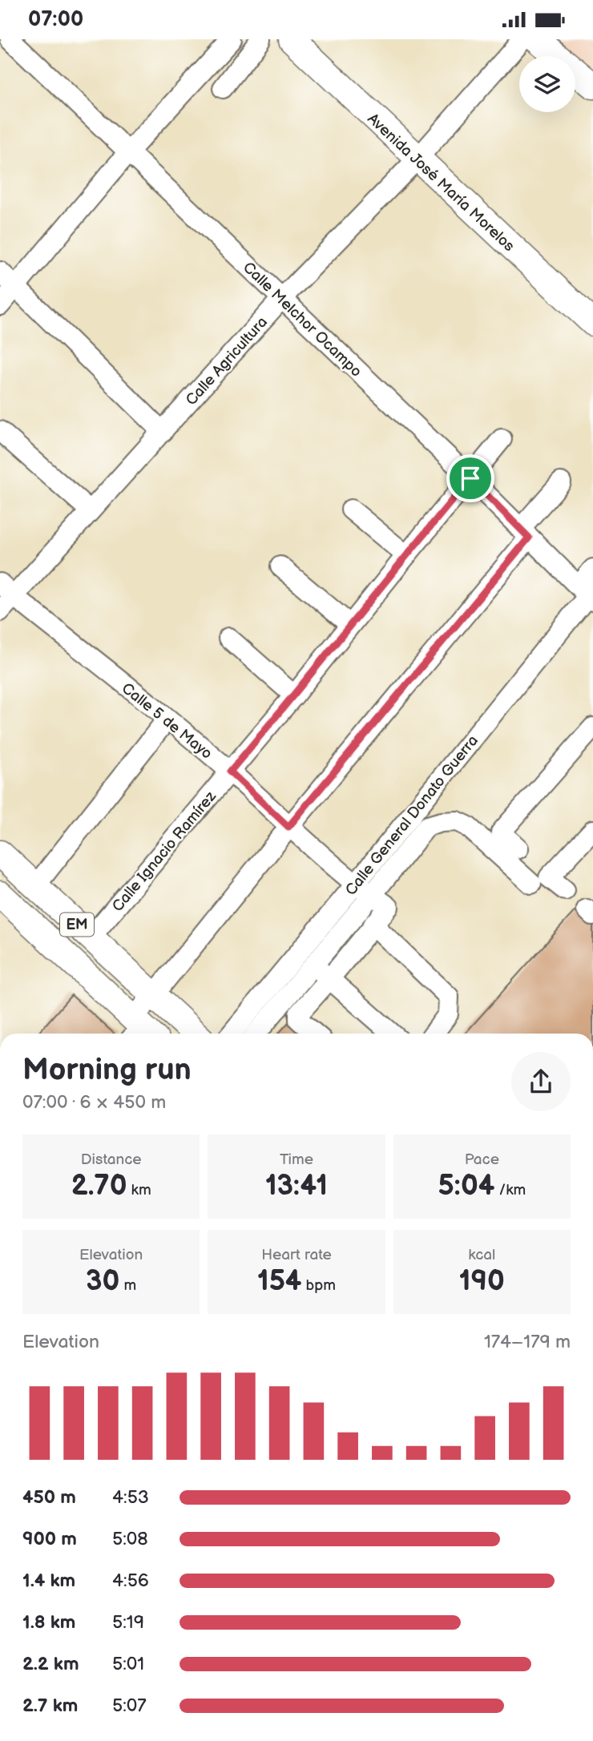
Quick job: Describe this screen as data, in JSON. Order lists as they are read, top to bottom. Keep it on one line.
{"streets":{"main road":["Avenida José María Morelos","EM"],"street":["Calle Melchor Ocampo","Calle Agricultura","Calle 5 de Mayo","Calle General Donato Guerra","Calle Ignacio Ramírez"]},"crossings":[["Avenida José María Morelos","Calle Agricultura"],["Calle Melchor Ocampo","Calle Agricultura"],["Calle Melchor Ocampo","Calle General Donato Guerra"],["Calle Melchor Ocampo","Calle Ignacio Ramírez"],["Calle Agricultura","Calle 5 de Mayo"],["Calle 5 de Mayo","Calle General Donato Guerra"],["Calle 5 de Mayo","Calle Ignacio Ramírez"],["Calle Ignacio Ramírez","EM"]],"page":{"status":"07:00","heading":["Morning run","07:00 · 6 × 450 m"],"stats":[["Distance","2.70 km"],["Time","13:41"],["Pace","5:04 /km"],["Elevation","30 m"],["Heart rate","154 bpm"],["kcal","190"]],"chart":["Elevation","174–179 m"],"list":[{"name":"450 m","note":"4:53"},{"name":"900 m","note":"5:08"},{"name":"1.4 km","note":"4:56"},{"name":"1.8 km","note":"5:19"},{"name":"2.2 km","note":"5:01"},{"name":"2.7 km","note":"5:07"}]}}
